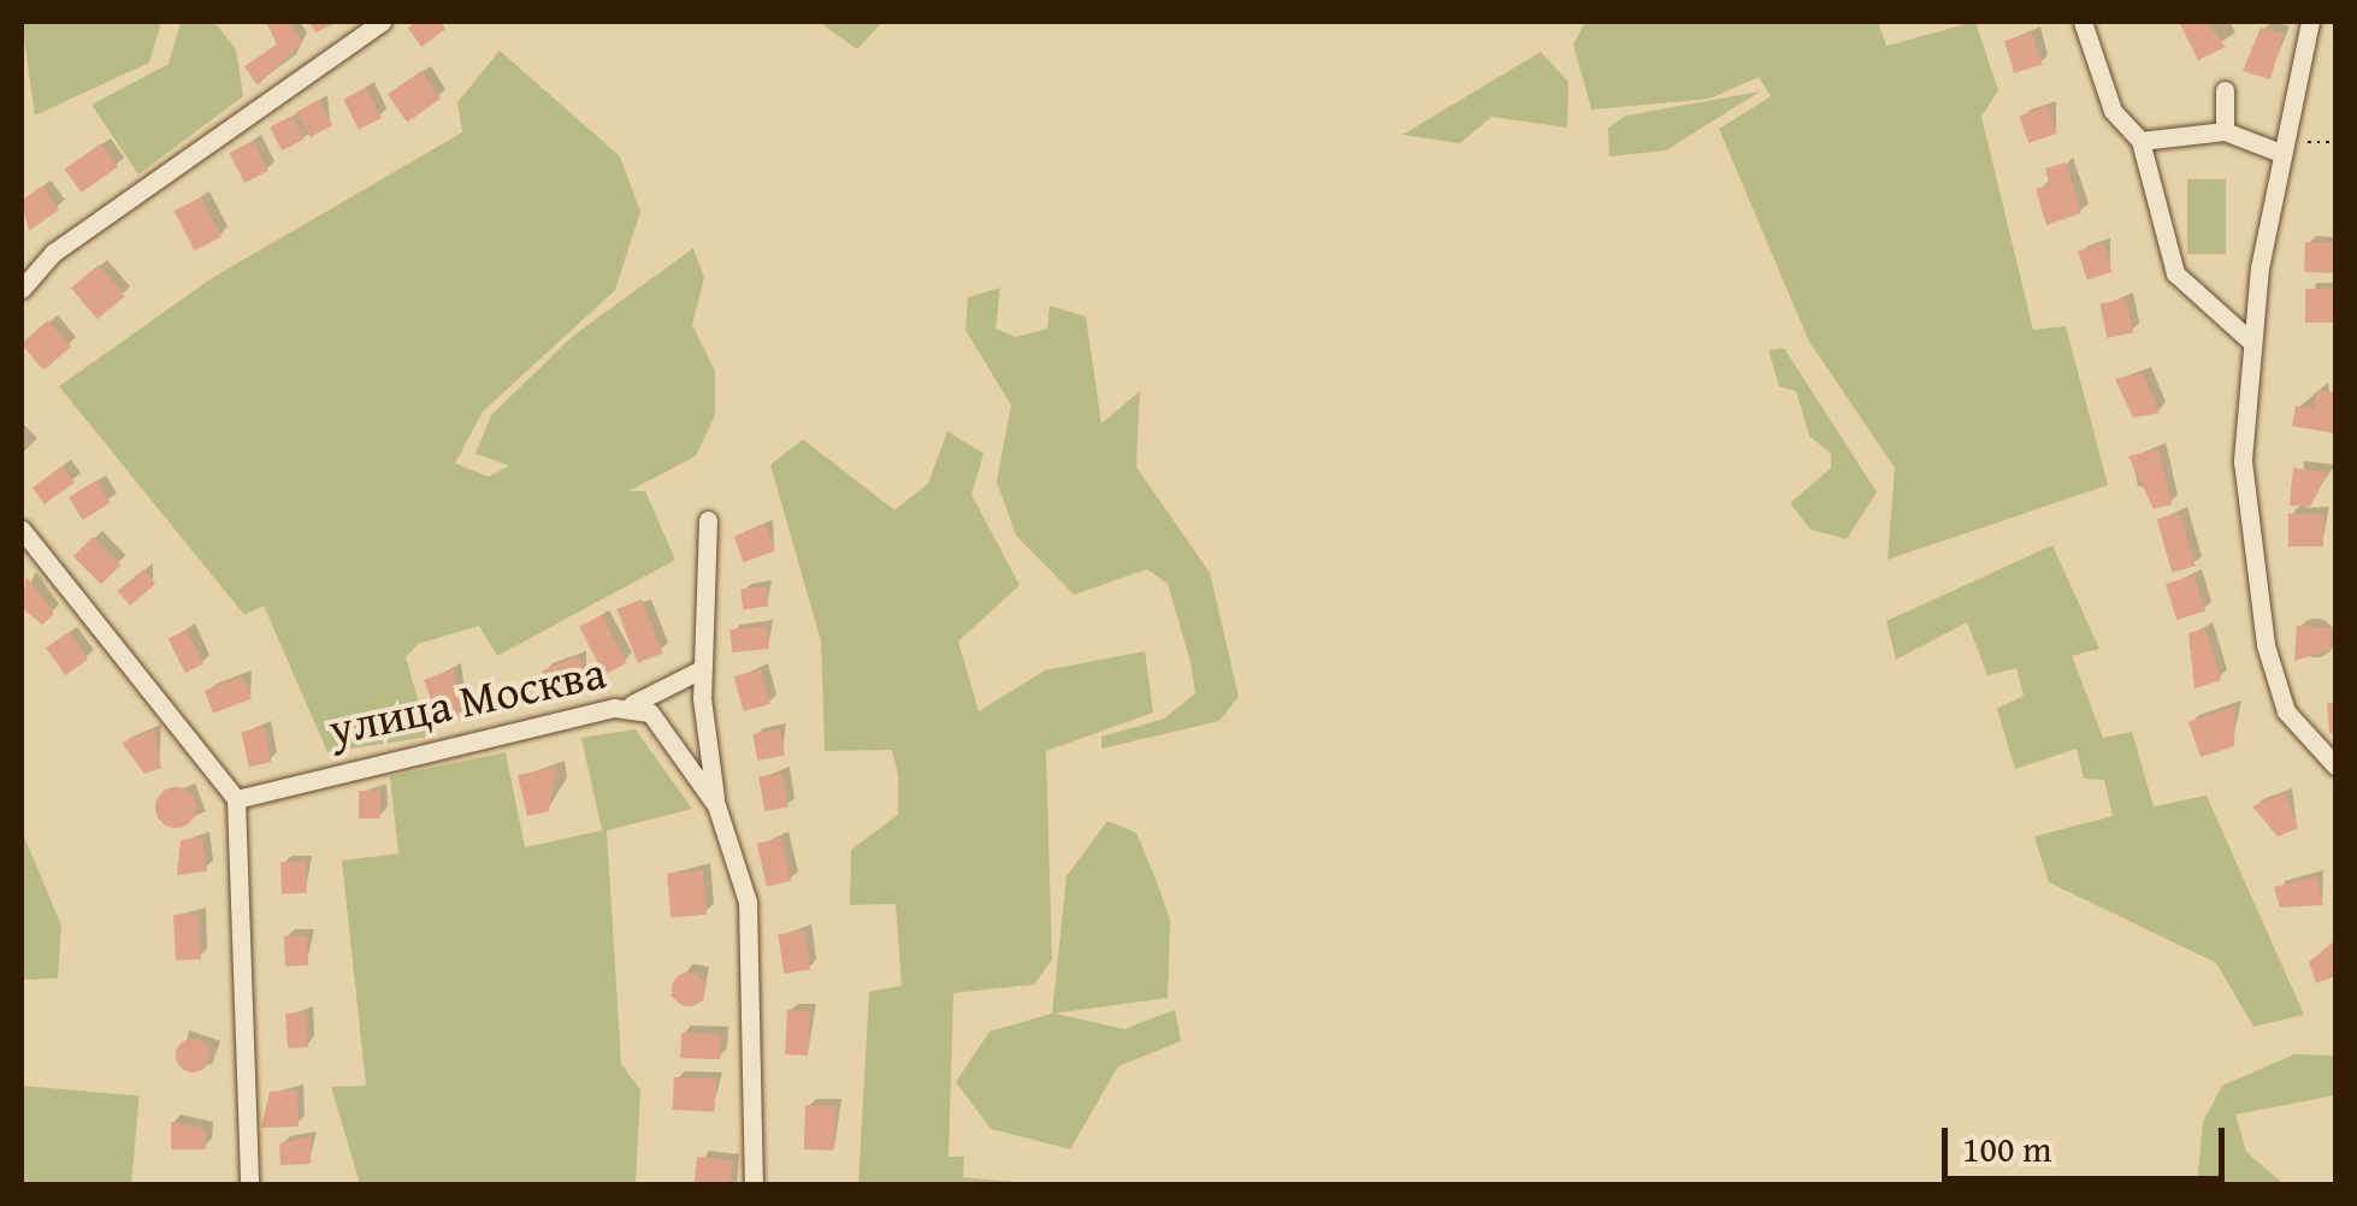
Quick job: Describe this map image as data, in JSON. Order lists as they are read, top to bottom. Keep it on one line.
{"streets":{"street":["улица Москва"]},"scale_bar":"100 m"}
